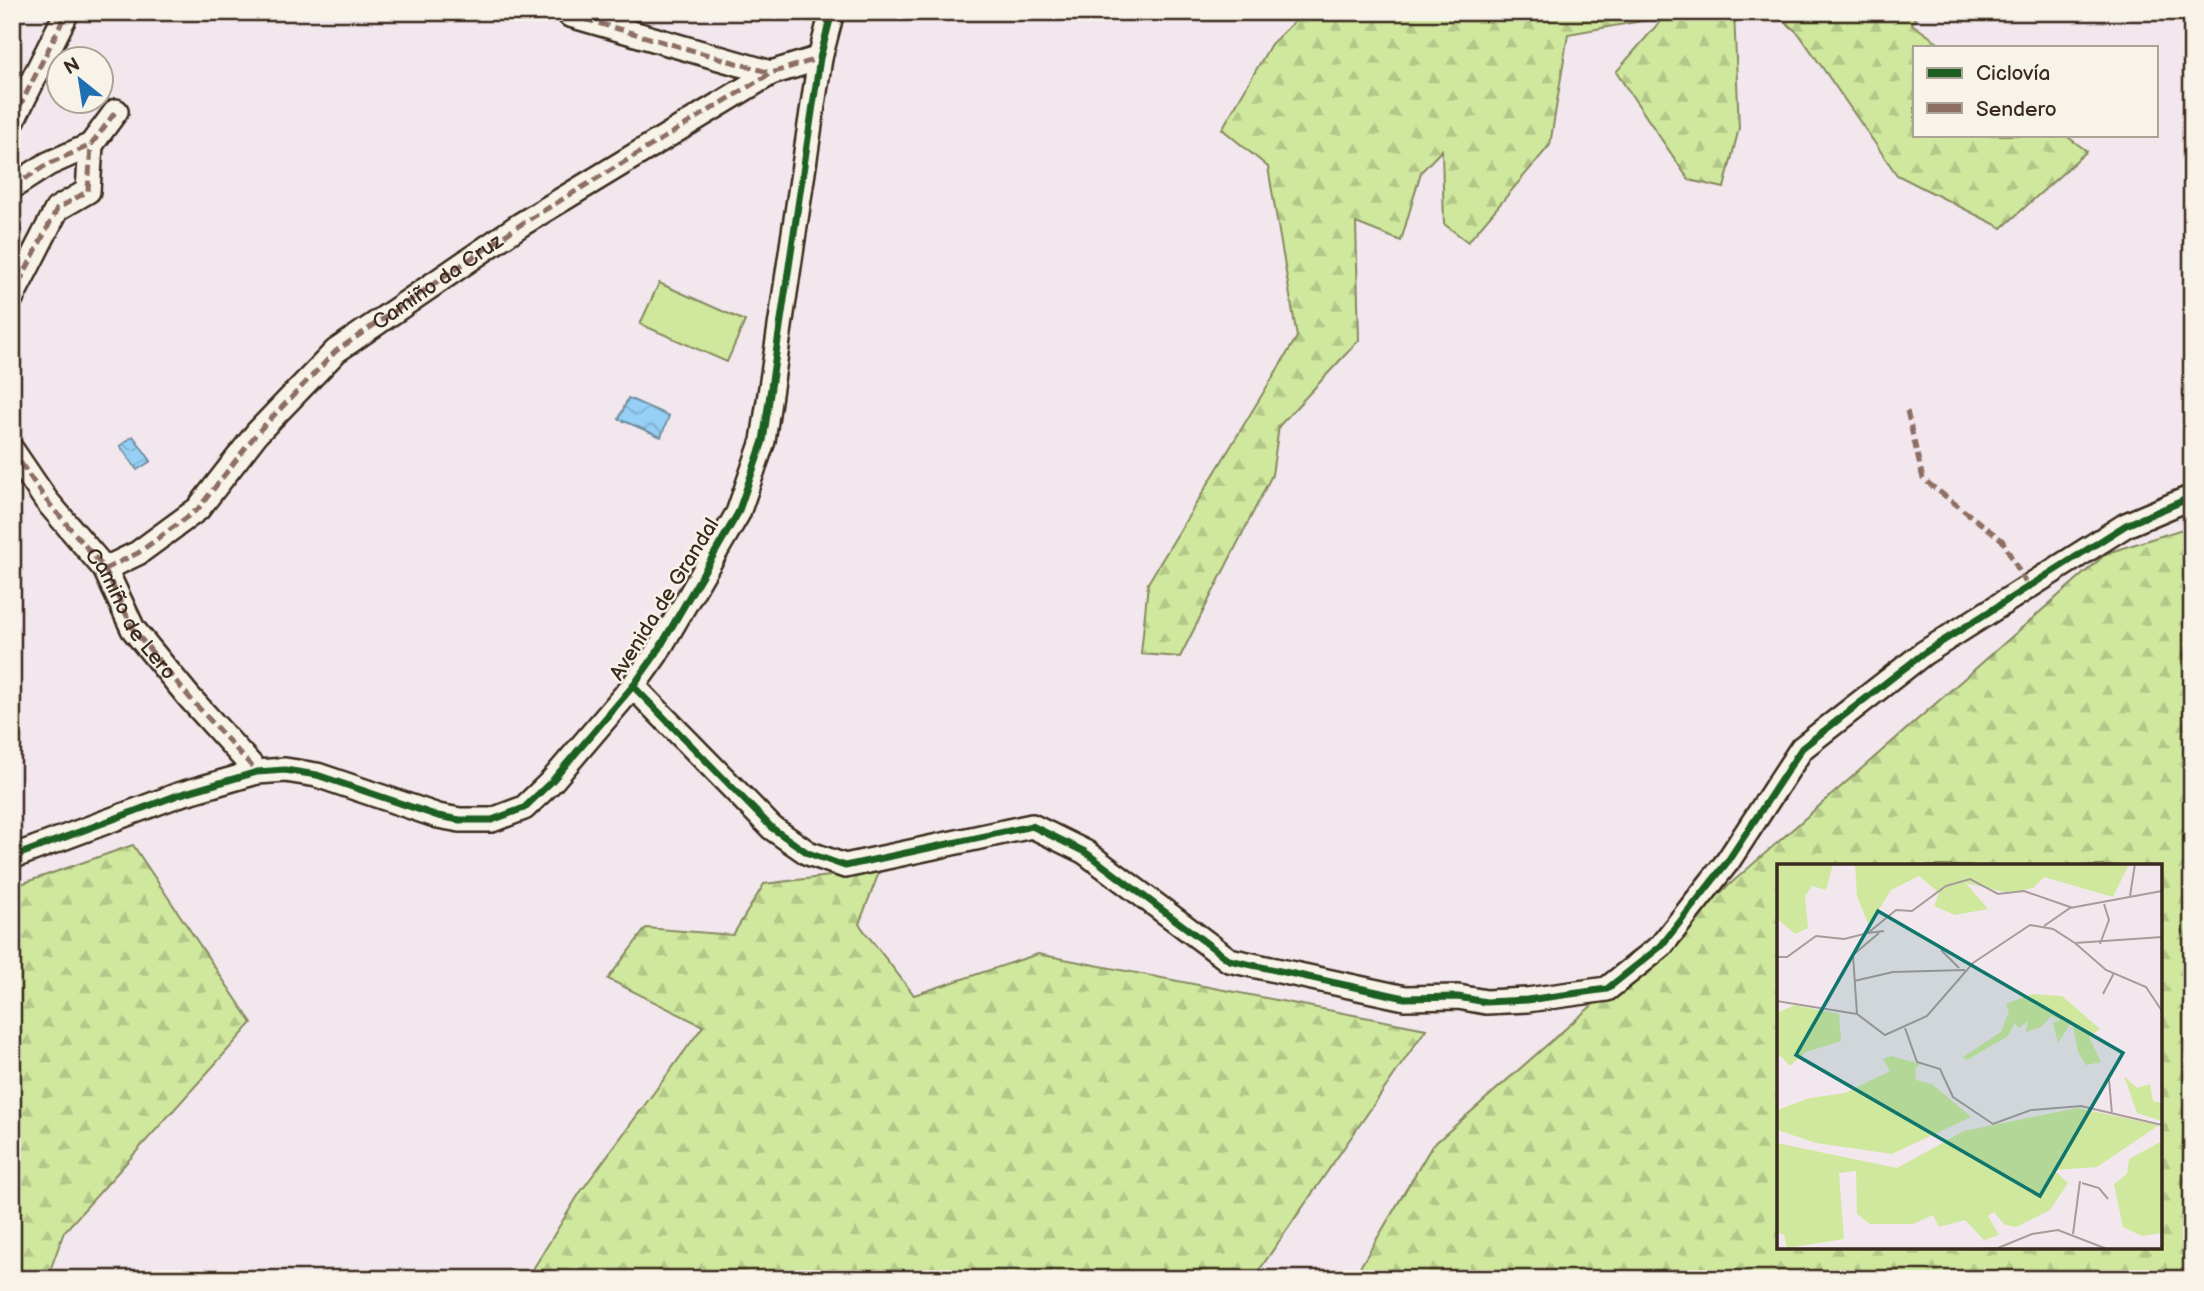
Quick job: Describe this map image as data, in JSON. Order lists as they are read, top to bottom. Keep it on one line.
{"streets":{"street":["Camiño da Cruz","Avenida de Grandal","Camiño de Lero"]},"crossings":[["Camiño da Cruz","Avenida de Grandal"],["Camiño da Cruz","Camiño de Lero"],["Avenida de Grandal","Camiño de Lero"]],"legend":["Ciclovía","Sendero"],"north":"top left"}
